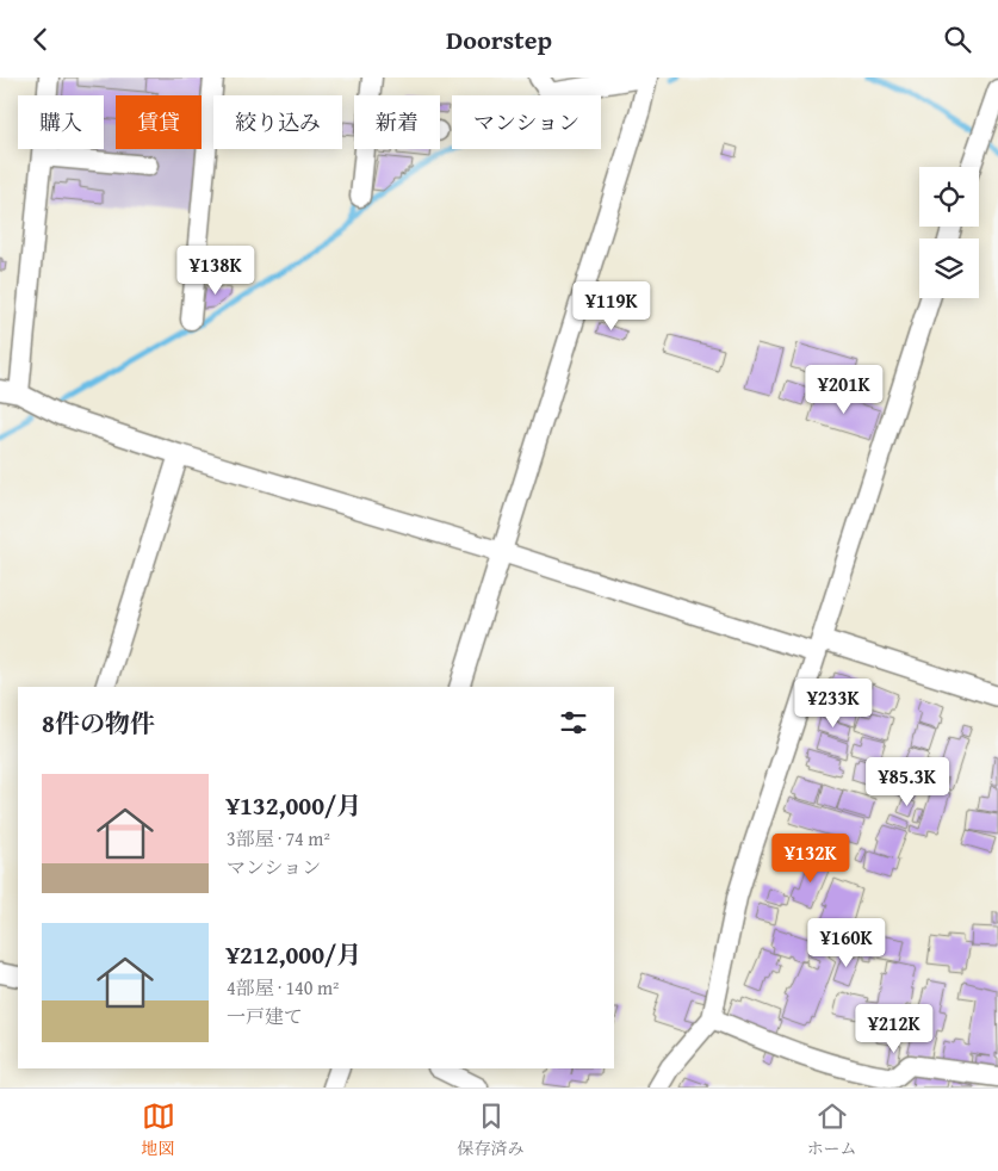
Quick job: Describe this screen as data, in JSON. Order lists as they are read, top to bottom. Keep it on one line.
{"page":{"header":"Doorstep","chip":["購入","賃貸","絞り込み","新着","マンション"],"price":["¥138K","¥119K","¥201K","¥233K","¥85.3K","¥132K","¥160K","¥212K"],"heading":"8件の物件","list":[{"name":"¥132,000/月","note":"3部屋 · 74 m² · マンション"},{"name":"¥212,000/月","note":"4部屋 · 140 m² · 一戸建て"}],"tabs":["地図","保存済み","ホーム"]}}
